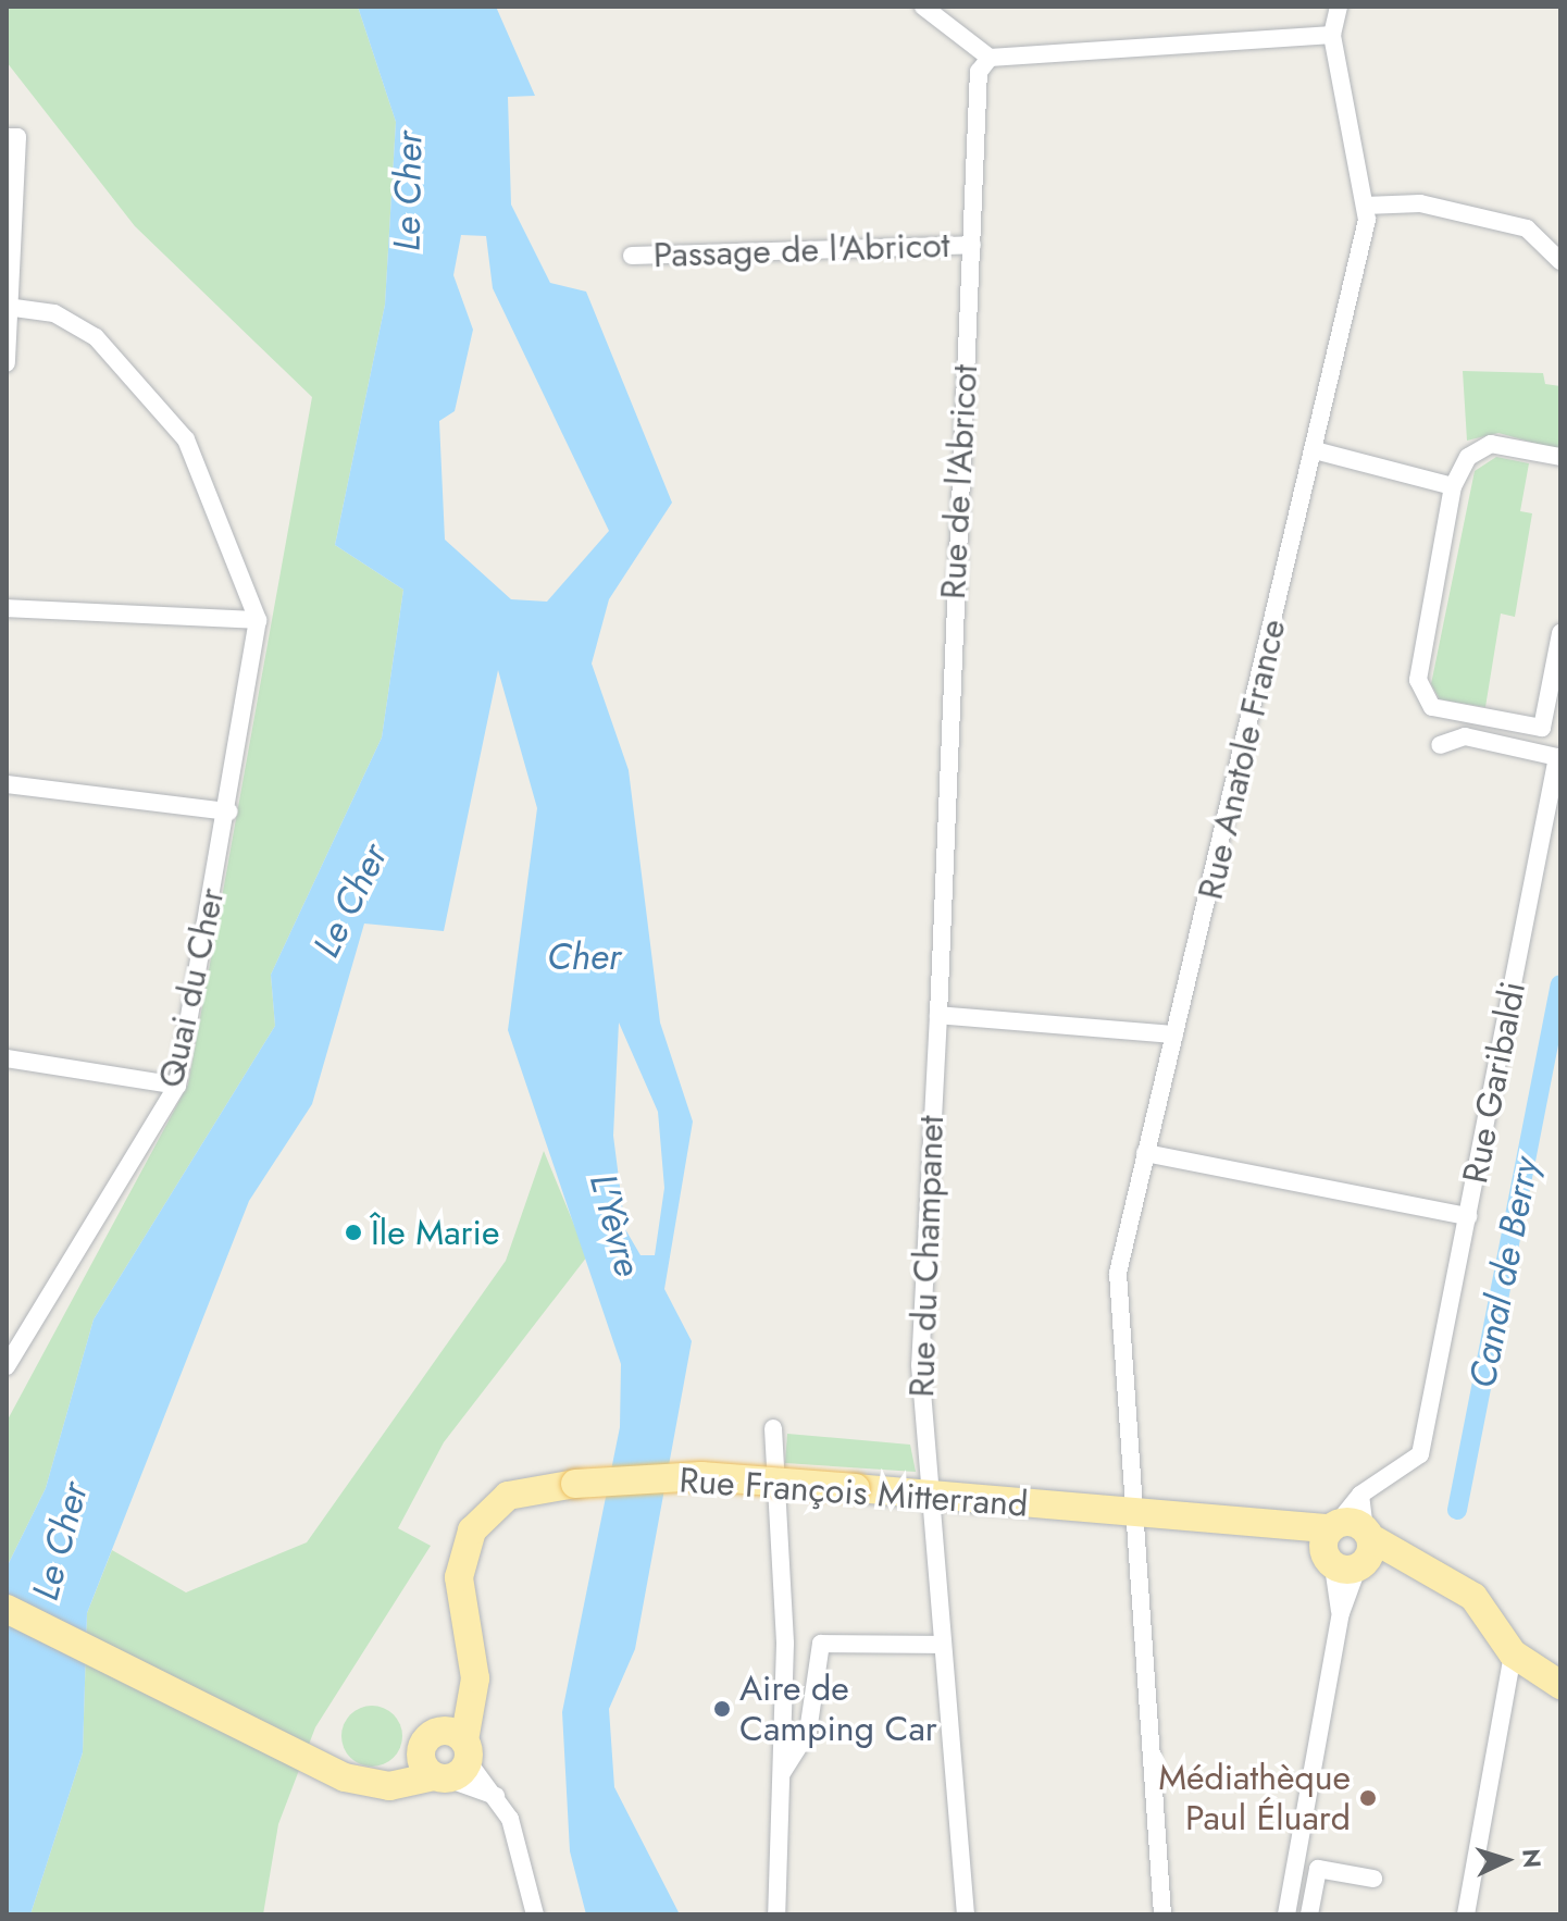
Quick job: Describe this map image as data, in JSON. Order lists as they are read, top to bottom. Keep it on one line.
{"streets":{"main road":["Rue François Mitterrand"],"street":["Passage de l'Abricot","Rue de l'Abricot","Rue Anatole France","Quai du Cher","Rue Garibaldi","Rue du Champanet"]},"crossings":[["Passage de l'Abricot","Rue de l'Abricot"],["Rue de l'Abricot","Rue du Champanet"],["Rue Anatole France","Rue François Mitterrand"],["Rue Garibaldi","Rue François Mitterrand"],["Rue du Champanet","Rue François Mitterrand"]],"water":["Le Cher","Cher","L'Yèvre","Canal de Berry"],"places":["Île Marie","Aire de Camping Car","Médiathèque Paul Éluard"],"north":"right"}
